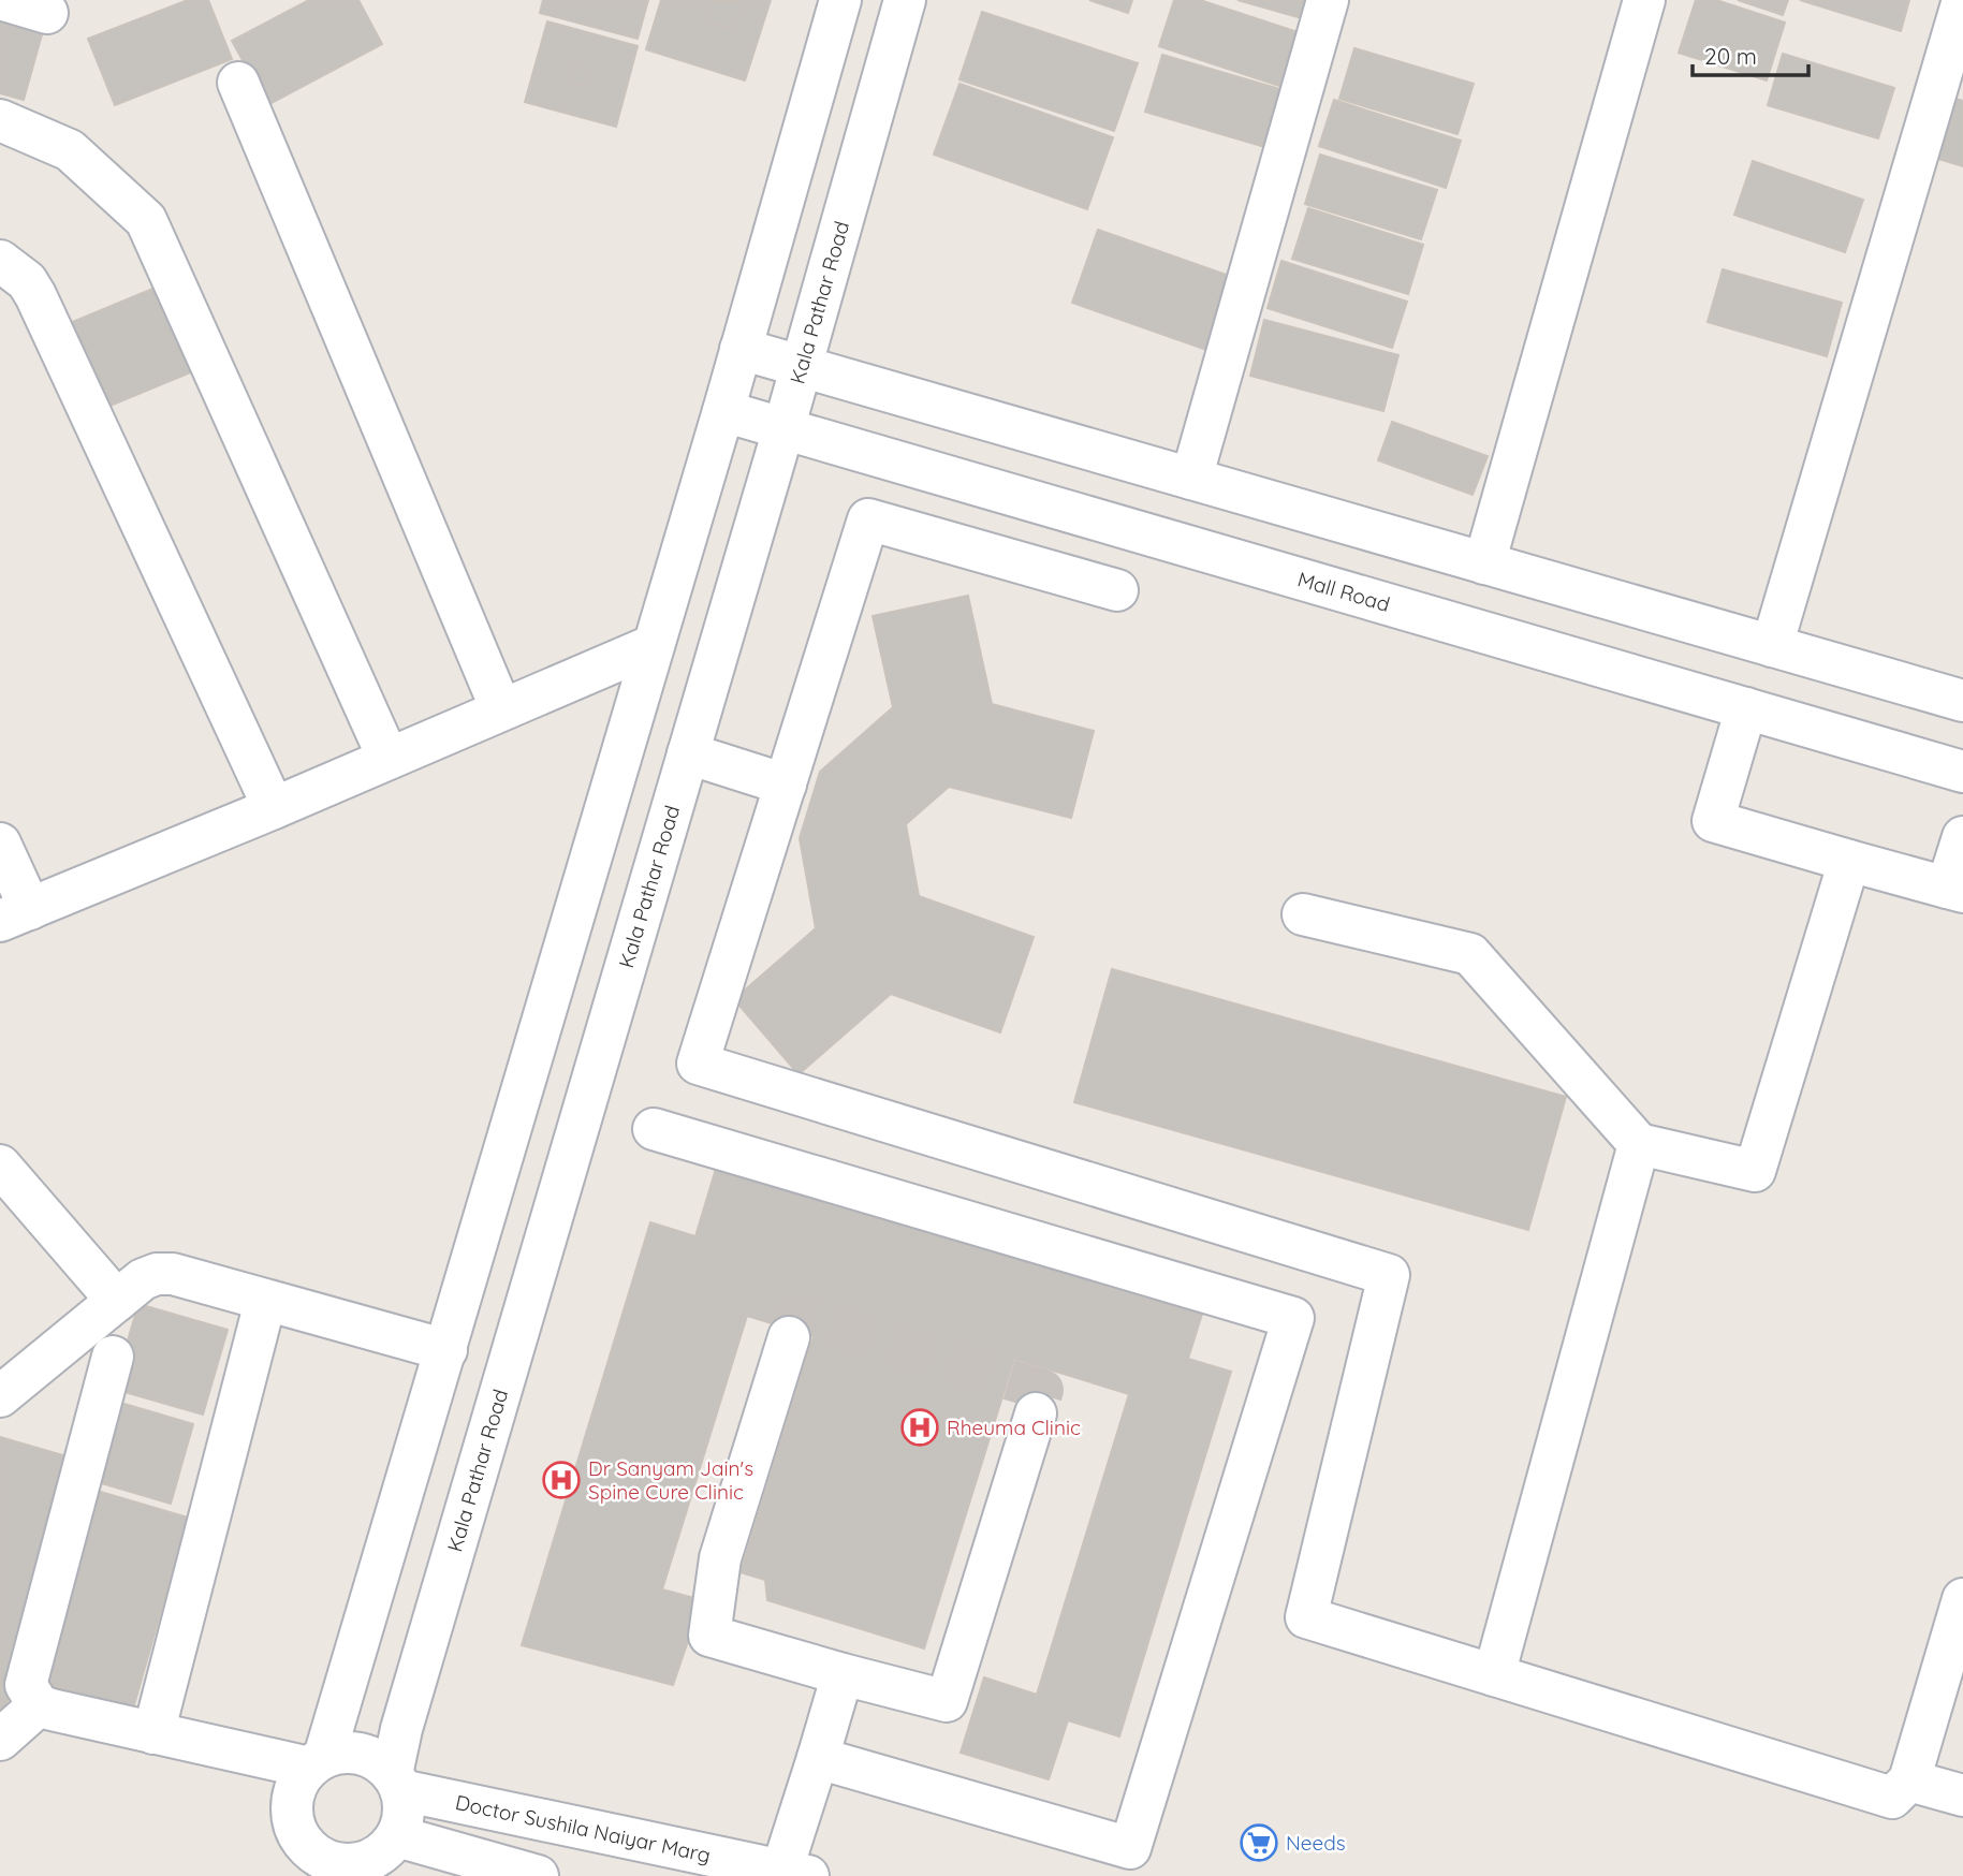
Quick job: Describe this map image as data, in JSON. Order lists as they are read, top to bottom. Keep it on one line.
{"streets":{"street":["Kala Pathar Road","Mall Road","Doctor Sushila Naiyar Marg"]},"crossings":[["Kala Pathar Road","Mall Road"],["Kala Pathar Road","Doctor Sushila Naiyar Marg"]],"places":{"hospital":["Rheuma Clinic","Dr Sanyam Jain's Spine Cure Clinic"],"supermarket":["Needs"]},"scale_bar":"20 m"}
